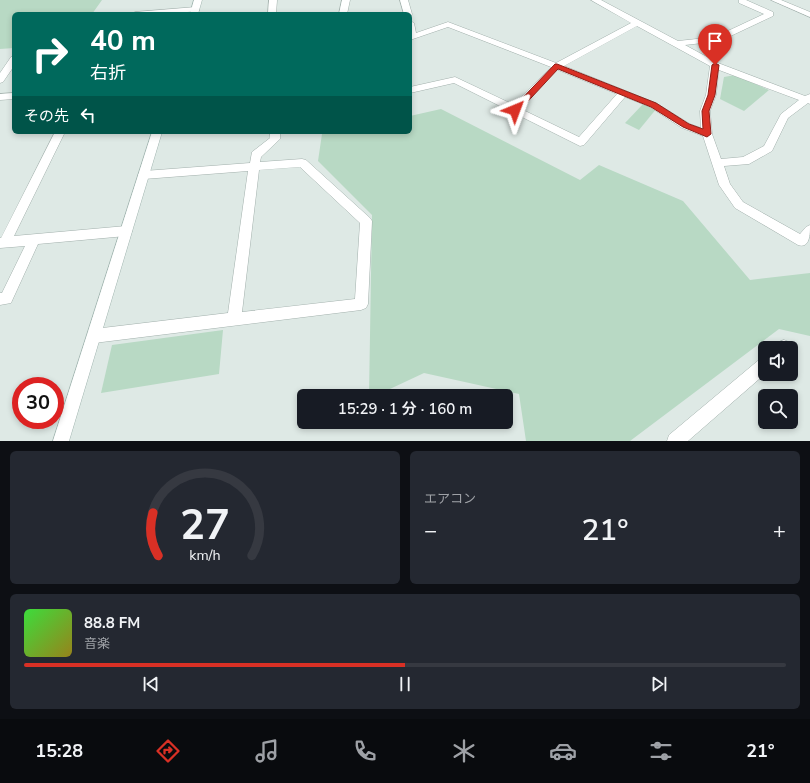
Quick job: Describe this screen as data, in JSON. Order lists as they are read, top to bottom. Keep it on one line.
{"page":{"turn":["40 m","右折"],"then":"その先","limit":"30","trip":"15:29 · 1 分 · 160 m","tile":"エアコン","heat":["−","21°","+"],"song":["88.8 FM","音楽"],"tabs":["15:28","21°"],"gauge":["27","km/h"]}}
